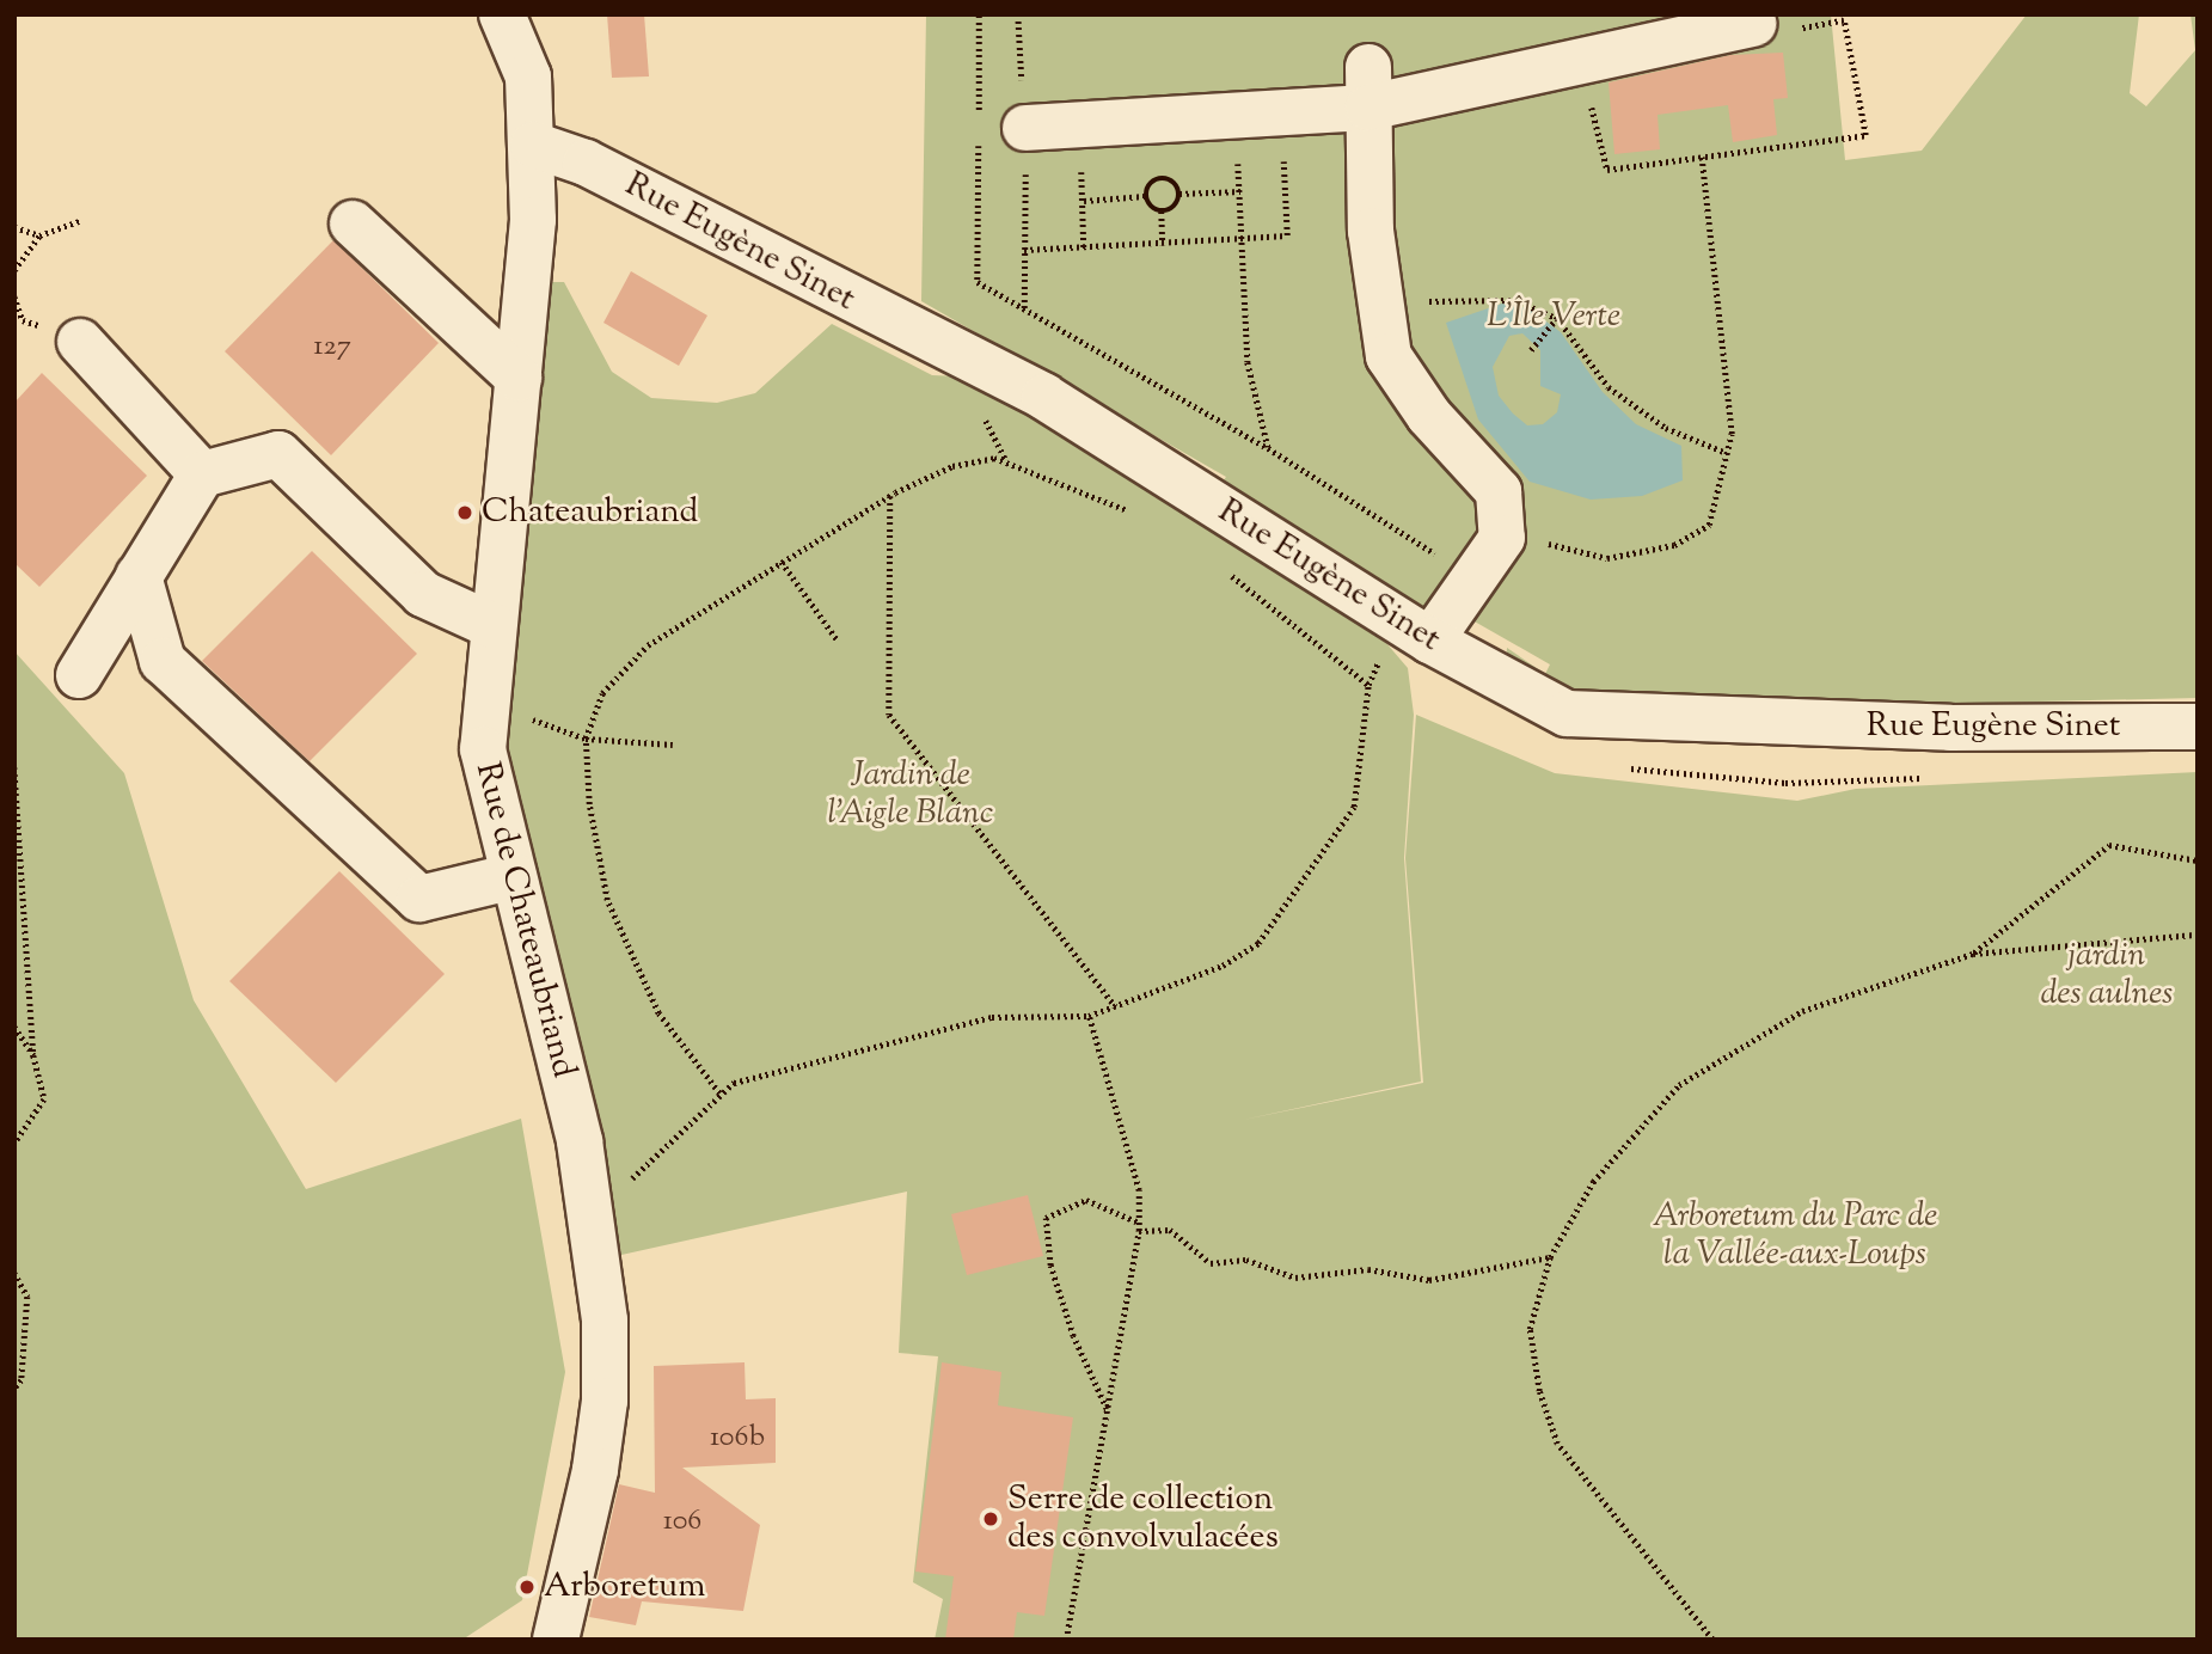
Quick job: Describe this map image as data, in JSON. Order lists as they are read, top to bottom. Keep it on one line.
{"streets":{"street":["Rue Eugène Sinet","Rue de Chateaubriand"]},"crossings":[["Rue Eugène Sinet","Rue de Chateaubriand"]],"parks":["L'Île Verte","Jardin de l’Aigle Blanc","jardin des aulnes","Arboretum du Parc de la Vallée-aux-Loups"],"places":["Chateaubriand","Serre de collection des convolvulacées","Arboretum"],"house_numbers":["127","106b","106"]}
